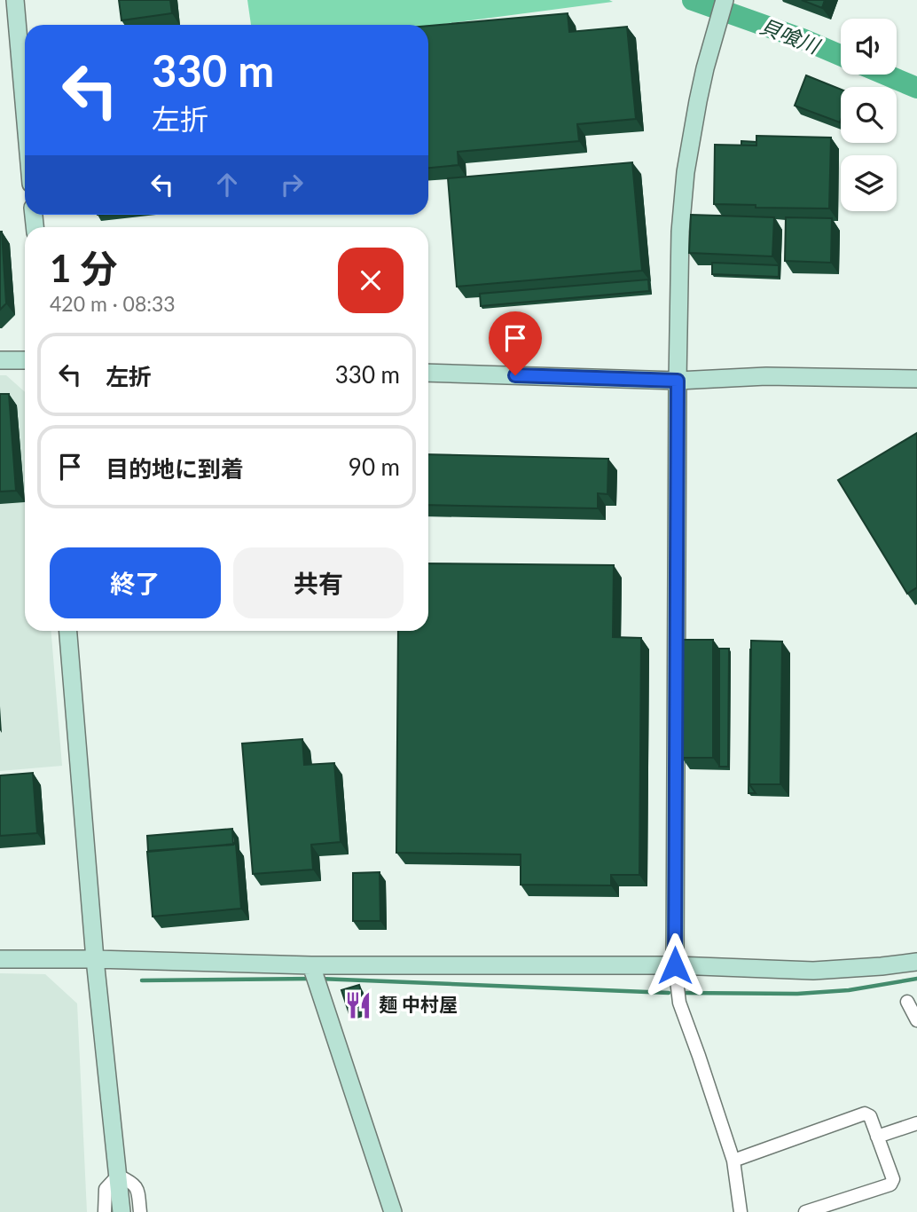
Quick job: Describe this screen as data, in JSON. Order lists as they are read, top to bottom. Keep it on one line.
{"water":["貝喰川"],"places":{"restaurant":["麺 中村屋"]},"page":{"turn":["330 m","左折"],"heading":["1 分","420 m · 08:33"],"list":[{"name":"左折","value":"330 m"},{"name":"目的地に到着","value":"90 m"}],"buttons":["終了","共有"]}}
